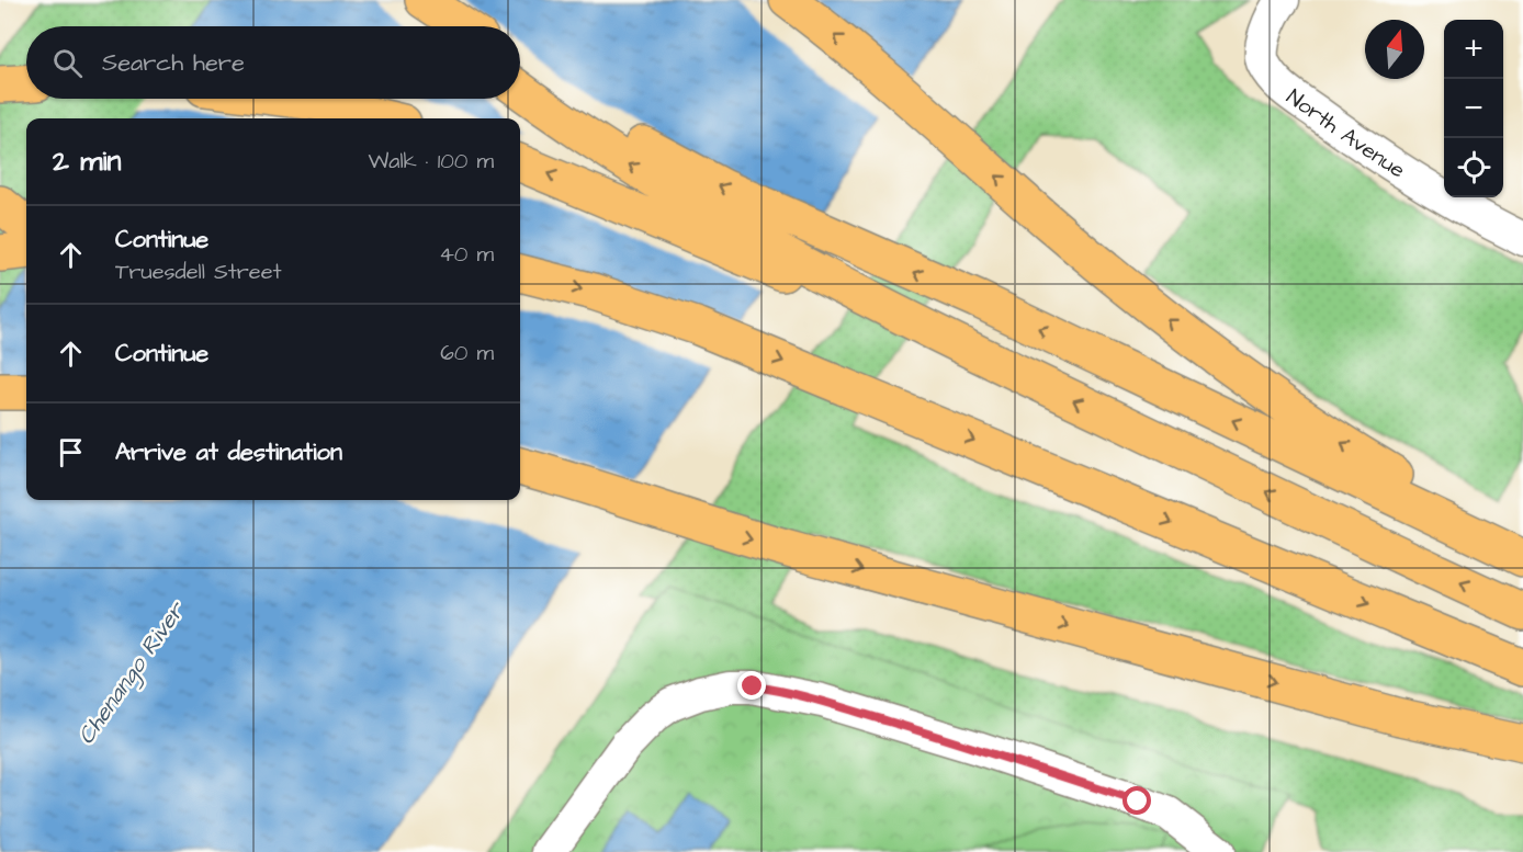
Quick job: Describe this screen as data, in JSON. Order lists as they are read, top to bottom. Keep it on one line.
{"streets":{"street":["North Avenue"]},"water":["Chenango River"],"north":"top","page":{"map_buttons":["+","−"],"search":"Search here","heading":["2 min","Walk · 100 m"],"list":[["Continue","Truesdell Street","40 m"],["Continue","60 m"],"Arrive at destination"]}}
